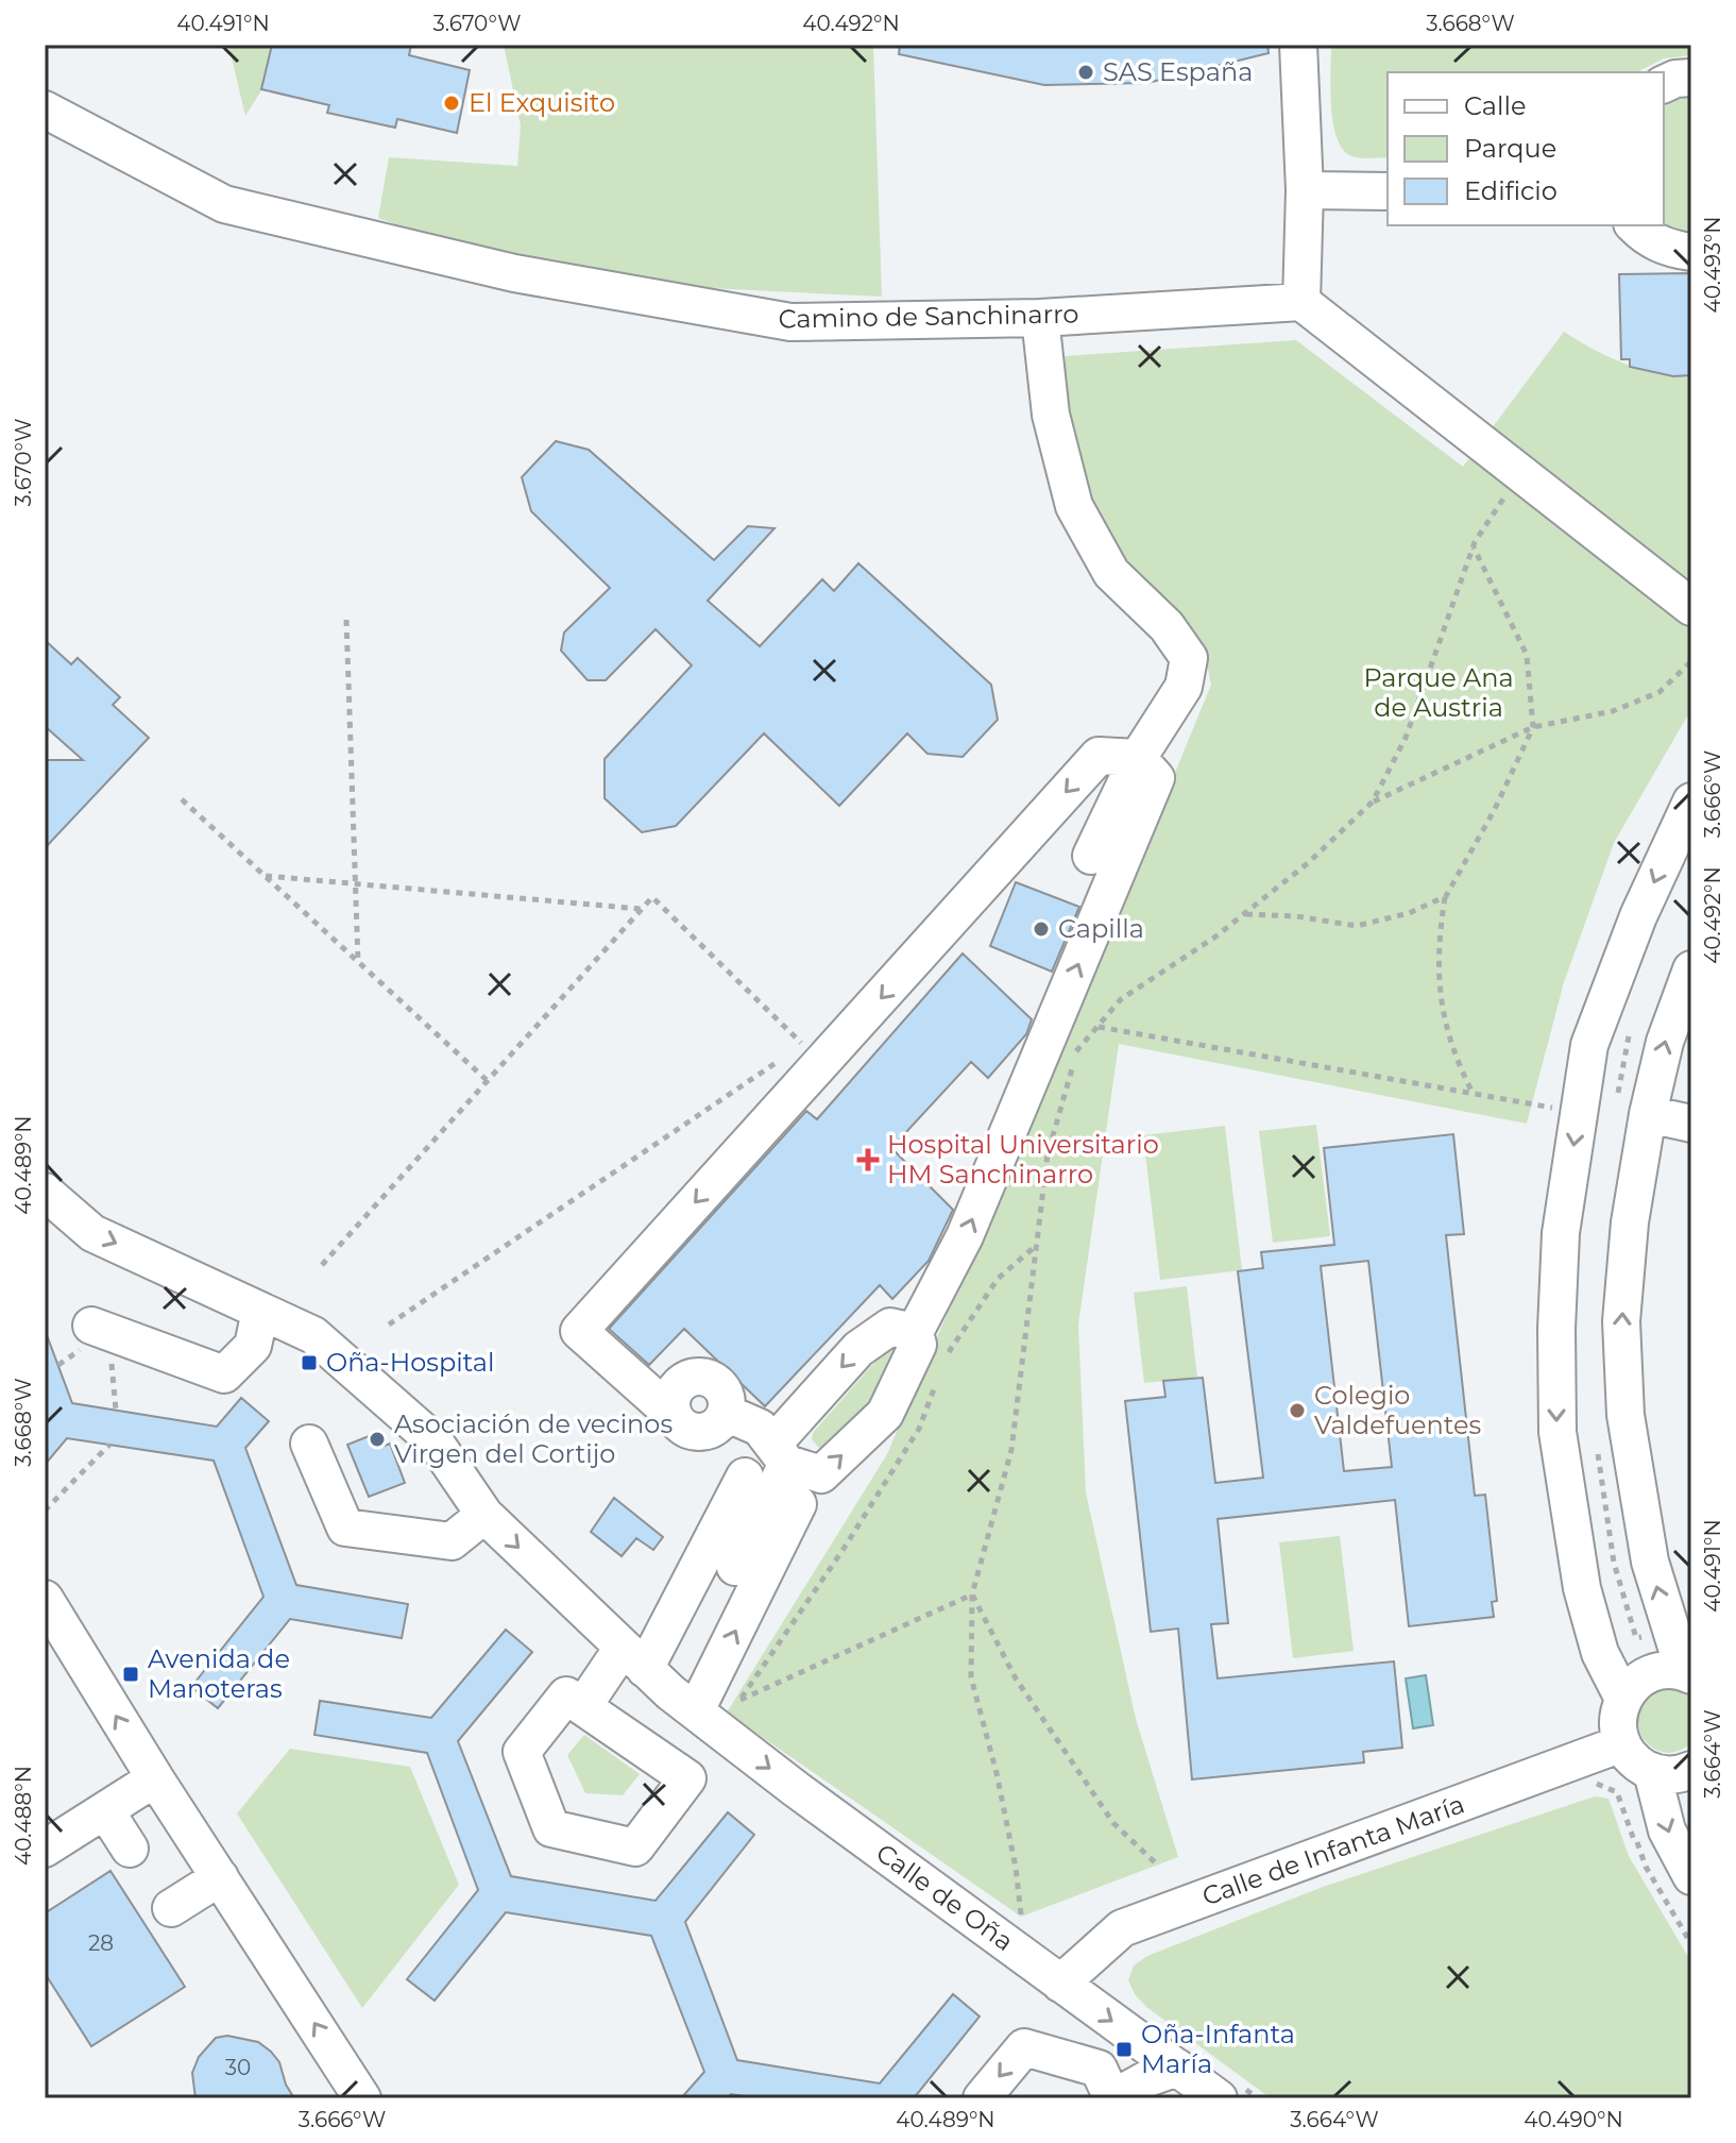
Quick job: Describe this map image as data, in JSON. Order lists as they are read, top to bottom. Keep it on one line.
{"streets":{"street":["Camino de Sanchinarro","Calle de Infanta María","Calle de Oña"]},"crossings":[["Calle de Infanta María","Calle de Oña"]],"one_way":["Calle de Oña"],"parks":["Parque Ana de Austria"],"places":{"other":["SAS España","El Exquisito","Capilla","Colegio Valdefuentes","Asociación de vecinos Virgen del Cortijo"],"health":["Hospital Universitario HM Sanchinarro"],"transit":["Oña-Hospital","Avenida de Manoteras","Oña-Infanta María"]},"house_numbers":["28","30"],"legend":["Calle","Parque","Edificio"],"coordinates":["40.491°N","3.670°W","40.492°N","3.668°W","40.493°N","3.666°W","40.489°N","3.664°W","40.488°N","40.490°N"]}
